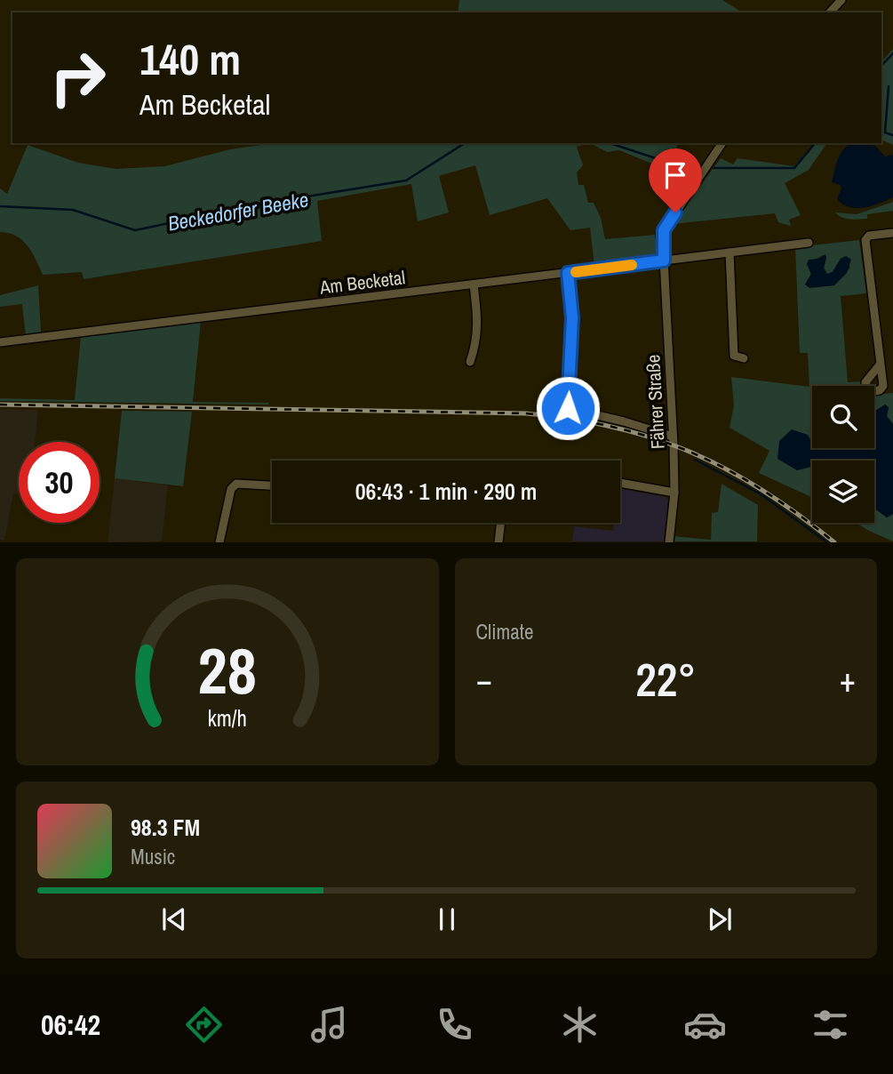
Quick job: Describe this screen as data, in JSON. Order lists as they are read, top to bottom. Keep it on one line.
{"streets":{"street":["Am Becketal","Fährer Straße"]},"crossings":[["Am Becketal","Fährer Straße"]],"water":["Beckedorfer Beeke"],"page":{"turn":["140 m","Am Becketal"],"limit":"30","trip":"06:43 · 1 min · 290 m","tile":"Climate","heat":["−","22°","+"],"song":["98.3 FM","Music"],"tabs":"06:42","gauge":["28","km/h"]}}
